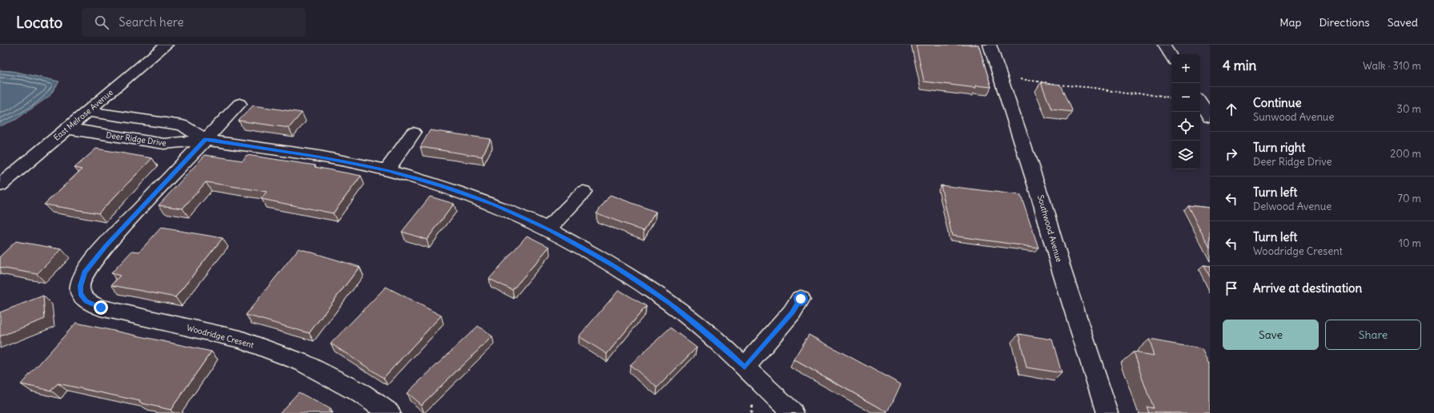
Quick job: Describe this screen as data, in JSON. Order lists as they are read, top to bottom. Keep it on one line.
{"streets":{"street":["East Melrose Avenue","Deer Ridge Drive","Southwood Avenue","Woodridge Cresent"]},"crossings":[["East Melrose Avenue","Deer Ridge Drive"],["Deer Ridge Drive","Woodridge Cresent"]],"page":{"header":"Locato","search":"Search here","nav":["Map","Directions","Saved"],"heading":["4 min","Walk · 310 m"],"map_buttons":["+","−"],"list":[["Continue","Sunwood Avenue","30 m"],["Turn right","Deer Ridge Drive","200 m"],["Turn left","Delwood Avenue","70 m"],["Turn left","Woodridge Cresent","10 m"],"Arrive at destination"],"buttons":["Save","Share"]}}
